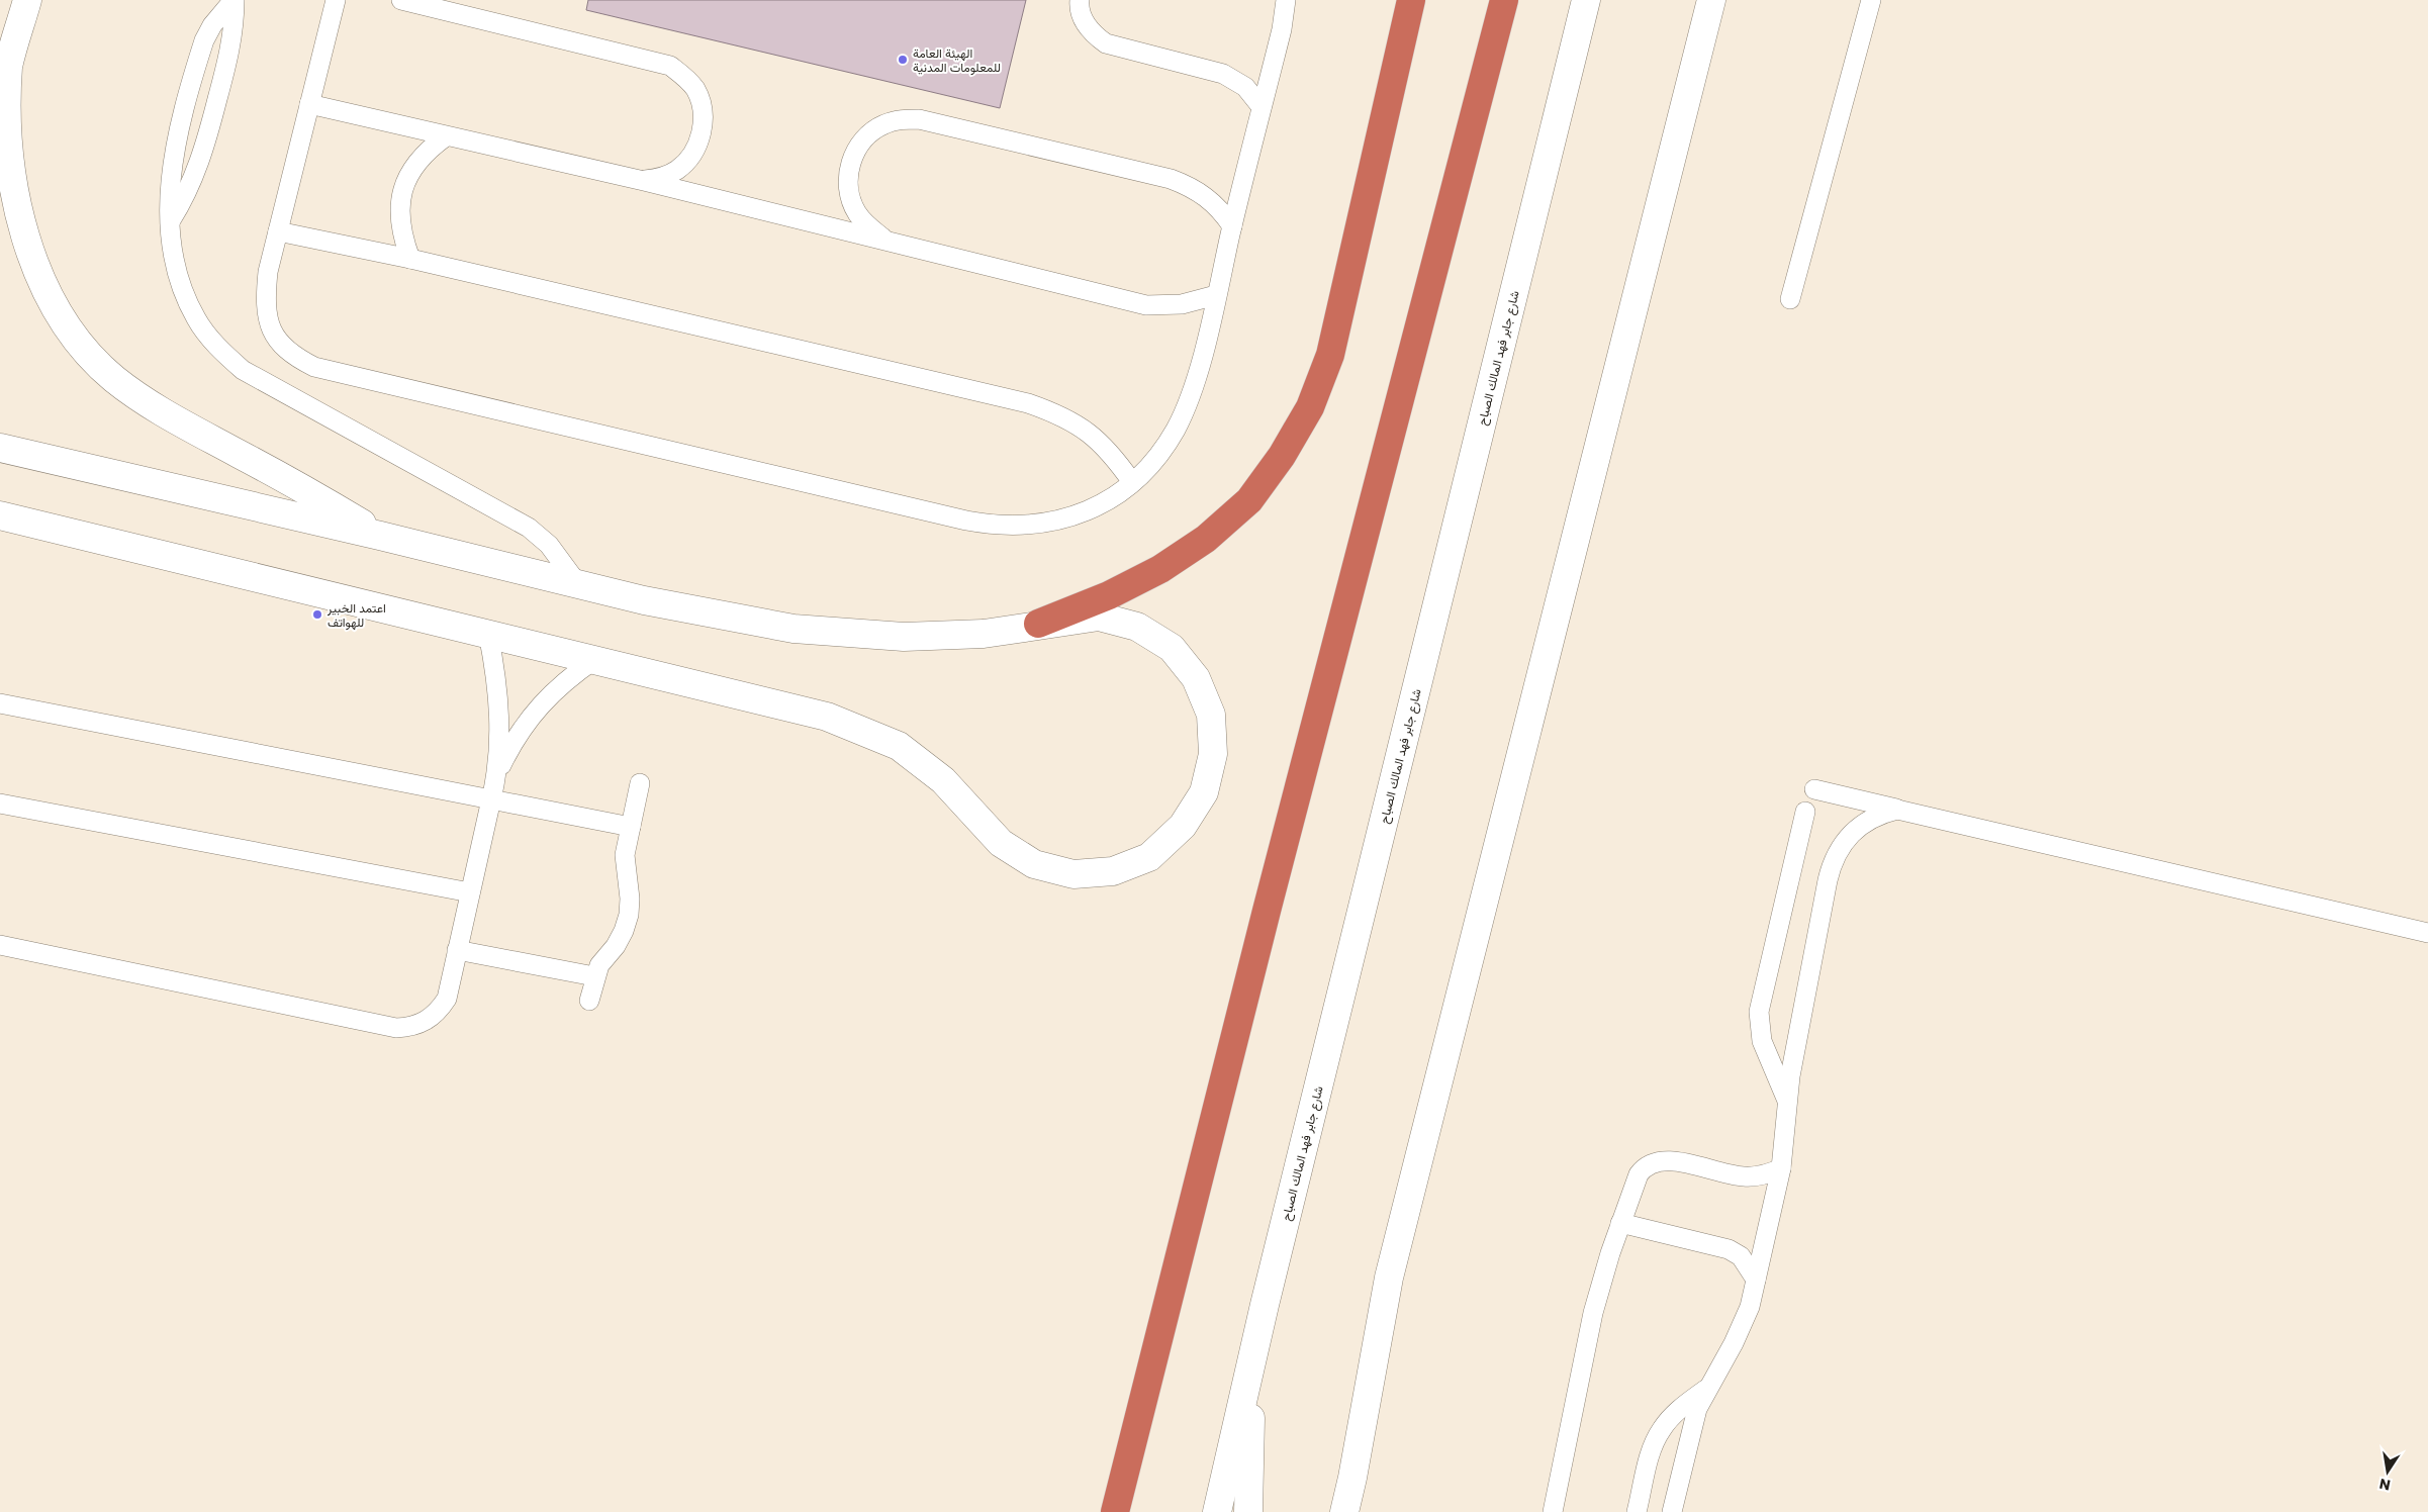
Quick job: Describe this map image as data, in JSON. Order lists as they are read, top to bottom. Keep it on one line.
{"streets":{"street":["شارع جابر فهد المالك الصباح"]},"places":["الهيئة العامة للمعلومات المدنية","اعتمد الخبير للهواتف"],"north":"bottom"}
